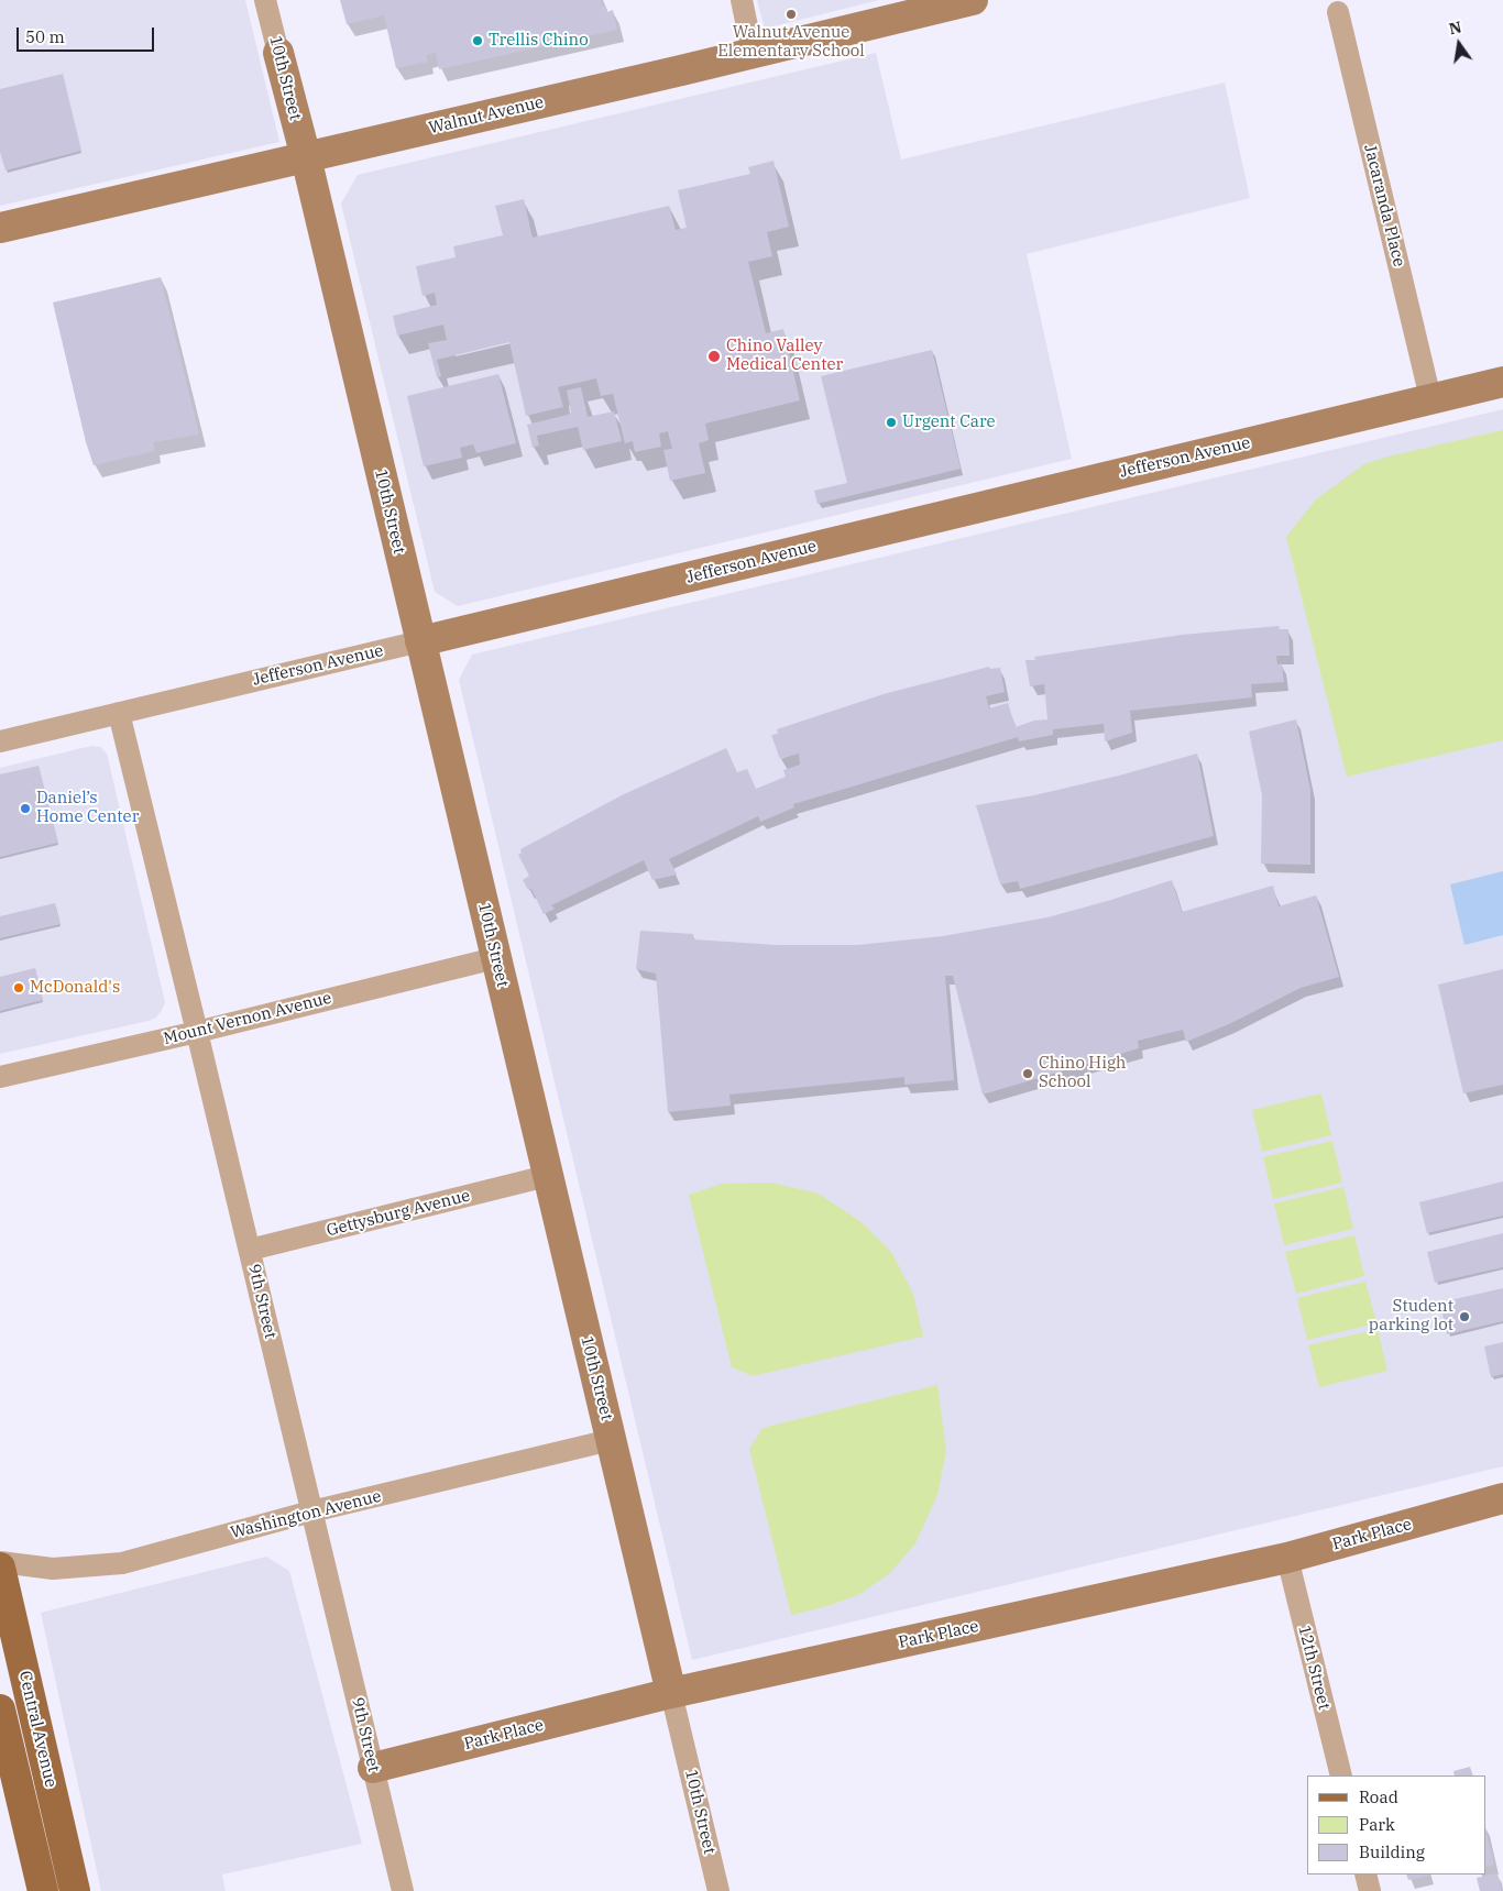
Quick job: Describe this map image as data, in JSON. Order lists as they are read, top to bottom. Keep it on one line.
{"streets":{"main road":["Central Avenue"],"street":["10th Street","Walnut Avenue","Jacaranda Place","Jefferson Avenue","Mount Vernon Avenue","Gettysburg Avenue","9th Street","Washington Avenue","Park Place","12th Street"]},"crossings":[["10th Street","Walnut Avenue"],["10th Street","Jefferson Avenue"],["10th Street","Mount Vernon Avenue"],["10th Street","Gettysburg Avenue"],["10th Street","Washington Avenue"],["10th Street","Park Place"],["Jacaranda Place","Jefferson Avenue"],["Jefferson Avenue","9th Street"],["Mount Vernon Avenue","9th Street"],["Gettysburg Avenue","9th Street"],["9th Street","Washington Avenue"],["9th Street","Park Place"],["Park Place","12th Street"]],"places":["Walnut Avenue Elementary School","Trellis Chino","Chino Valley Medical Center","Urgent Care","Daniel’s Home Center","McDonald's","Chino High School","Student parking lot"],"legend":["Road","Park","Building"],"scale_bar":"50 m","north":"top"}
